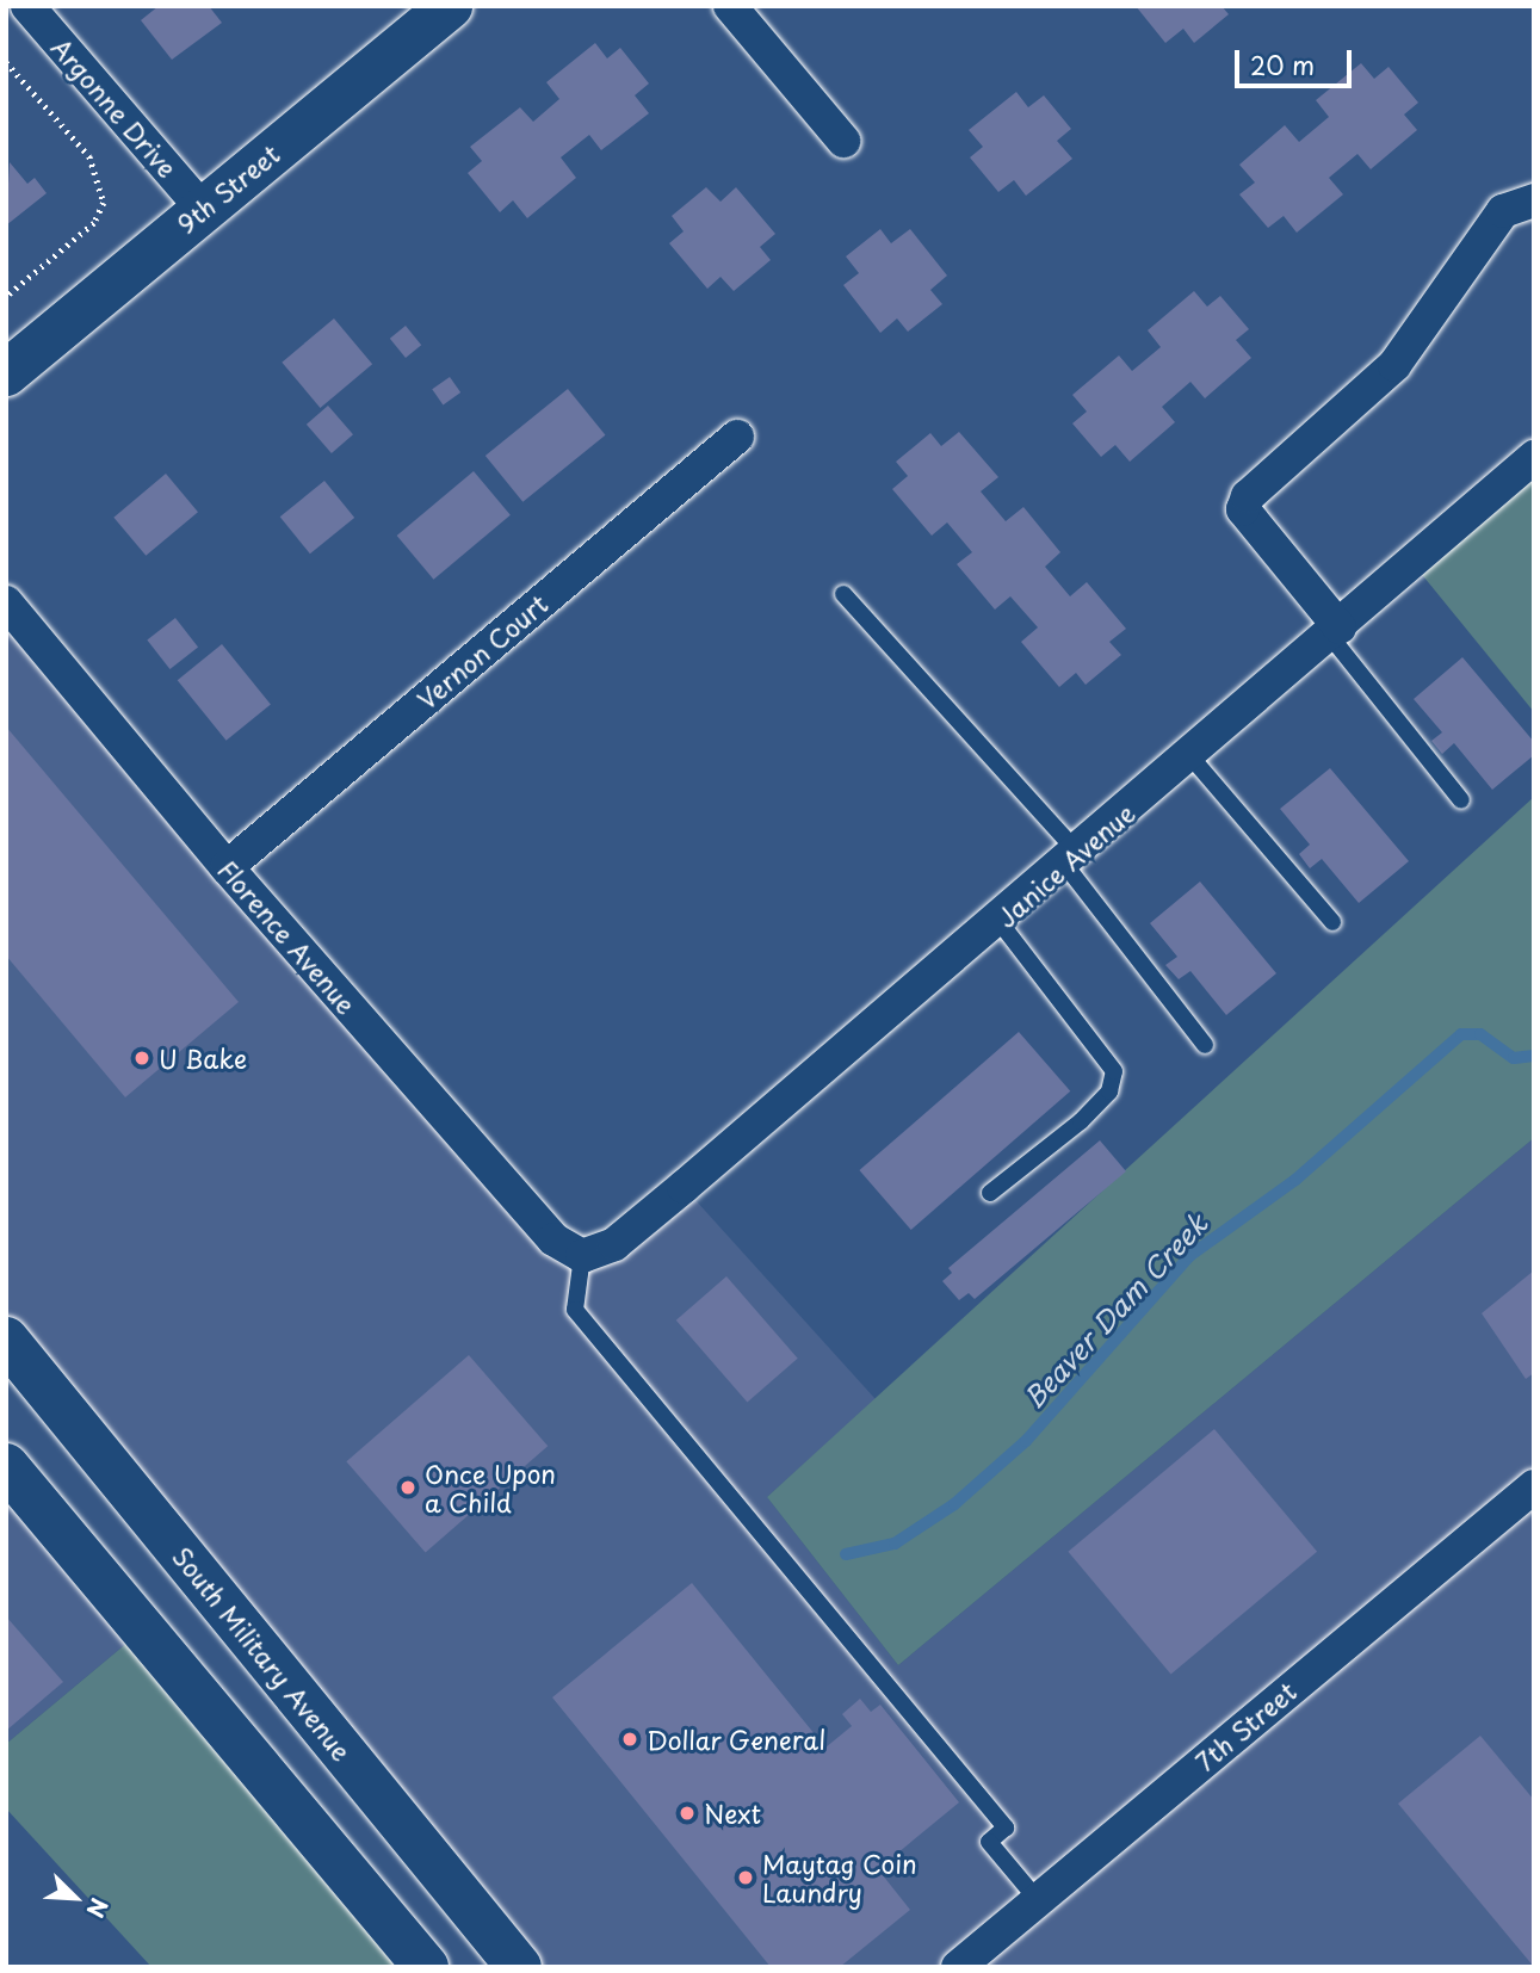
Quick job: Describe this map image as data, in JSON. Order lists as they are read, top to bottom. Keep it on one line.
{"streets":{"main road":["9th Street","South Military Avenue"],"street":["Argonne Drive","Vernon Court","Janice Avenue","Florence Avenue","7th Street"]},"crossings":[["Argonne Drive","9th Street"],["Vernon Court","Florence Avenue"],["Janice Avenue","Florence Avenue"]],"water":["Beaver Dam Creek"],"places":["U Bake","Once Upon a Child","Dollar General","Next","Maytag Coin Laundry"],"scale_bar":"20 m","north":"bottom right"}
